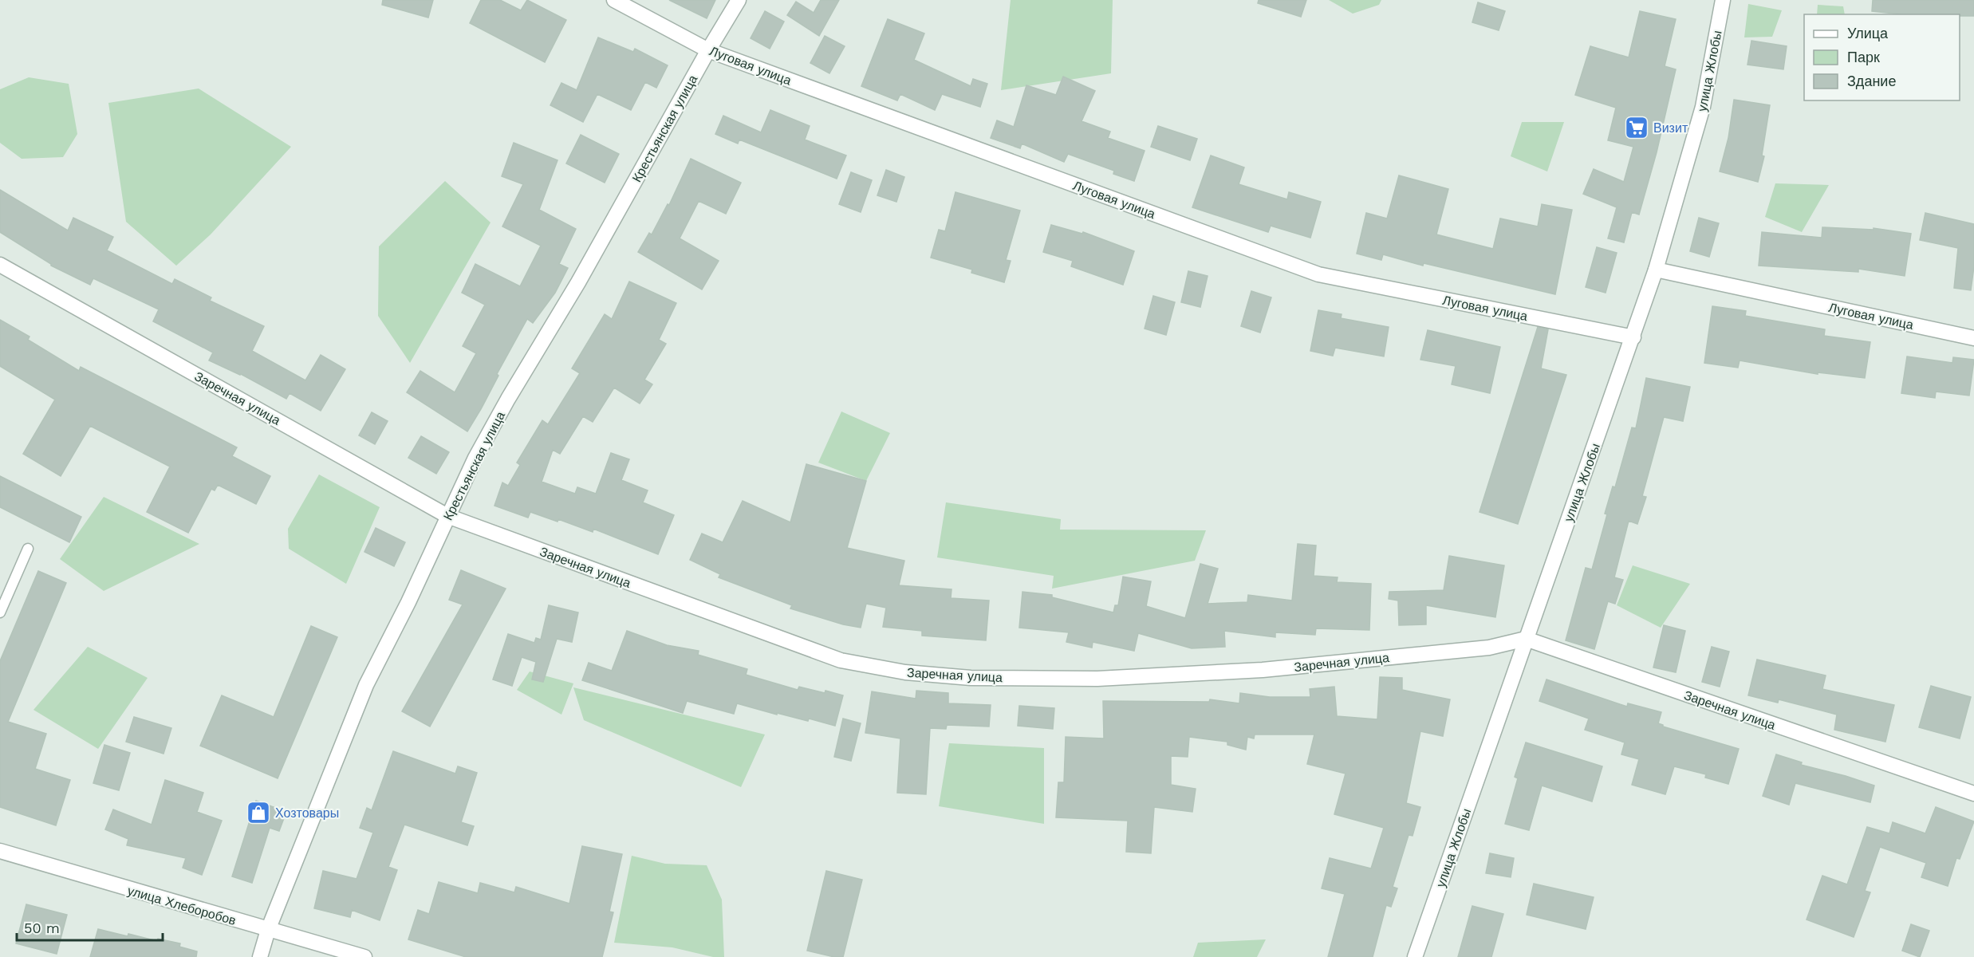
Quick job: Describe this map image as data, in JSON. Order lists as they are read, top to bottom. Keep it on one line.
{"streets":{"street":["Луговая улица","улица Жлобы","Крестьянская улица","Заречная улица","улица Хлеборобов"]},"crossings":[["Луговая улица","улица Жлобы"],["Луговая улица","Крестьянская улица"],["улица Жлобы","Заречная улица"],["Крестьянская улица","Заречная улица"],["Крестьянская улица","улица Хлеборобов"]],"places":{"supermarket":["Визит"],"shop":["Хозтовары"]},"legend":["Улица","Парк","Здание"],"scale_bar":"50 m"}
